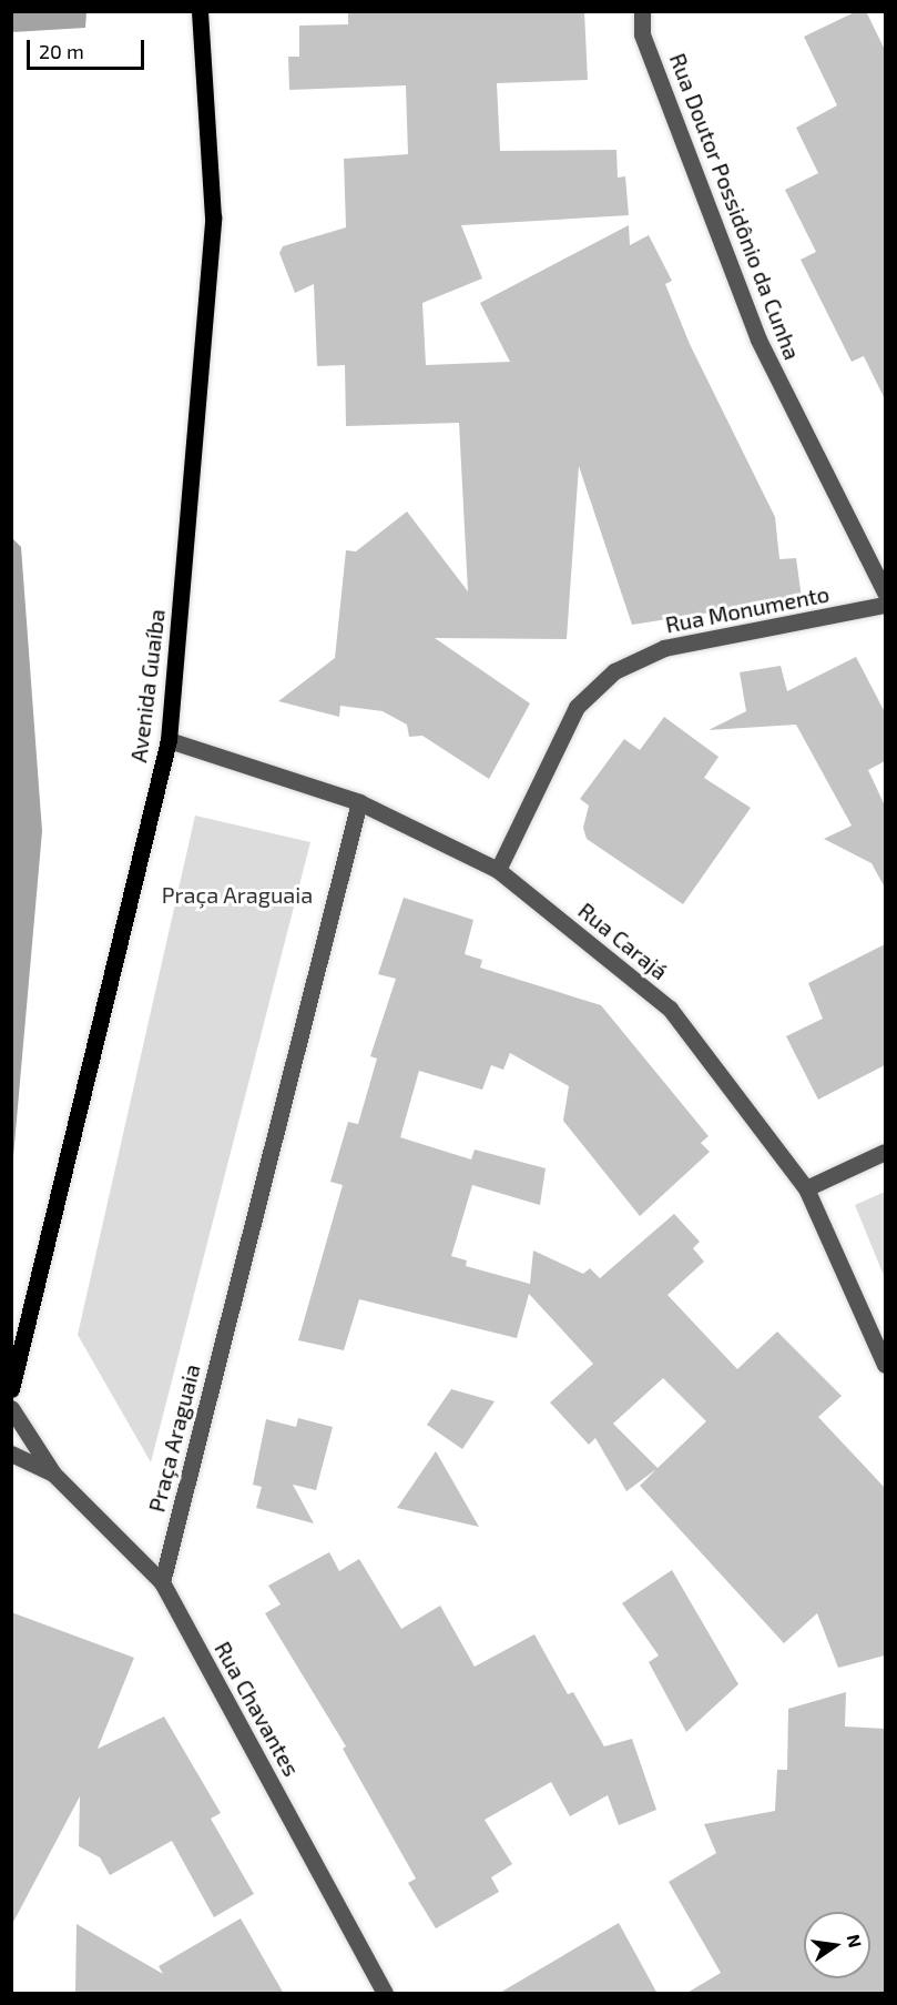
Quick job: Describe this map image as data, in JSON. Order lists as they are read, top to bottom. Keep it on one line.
{"streets":{"main road":["Avenida Guaíba"],"street":["Rua Doutor Possidônio da Cunha","Rua Monumento","Rua Carajá","Praça Araguaia","Rua Chavantes"]},"crossings":[["Rua Monumento","Rua Carajá"],["Avenida Guaíba","Rua Carajá"],["Rua Carajá","Praça Araguaia"],["Praça Araguaia","Rua Chavantes"]],"parks":["Praça Araguaia"],"scale_bar":"20 m","north":"right"}
